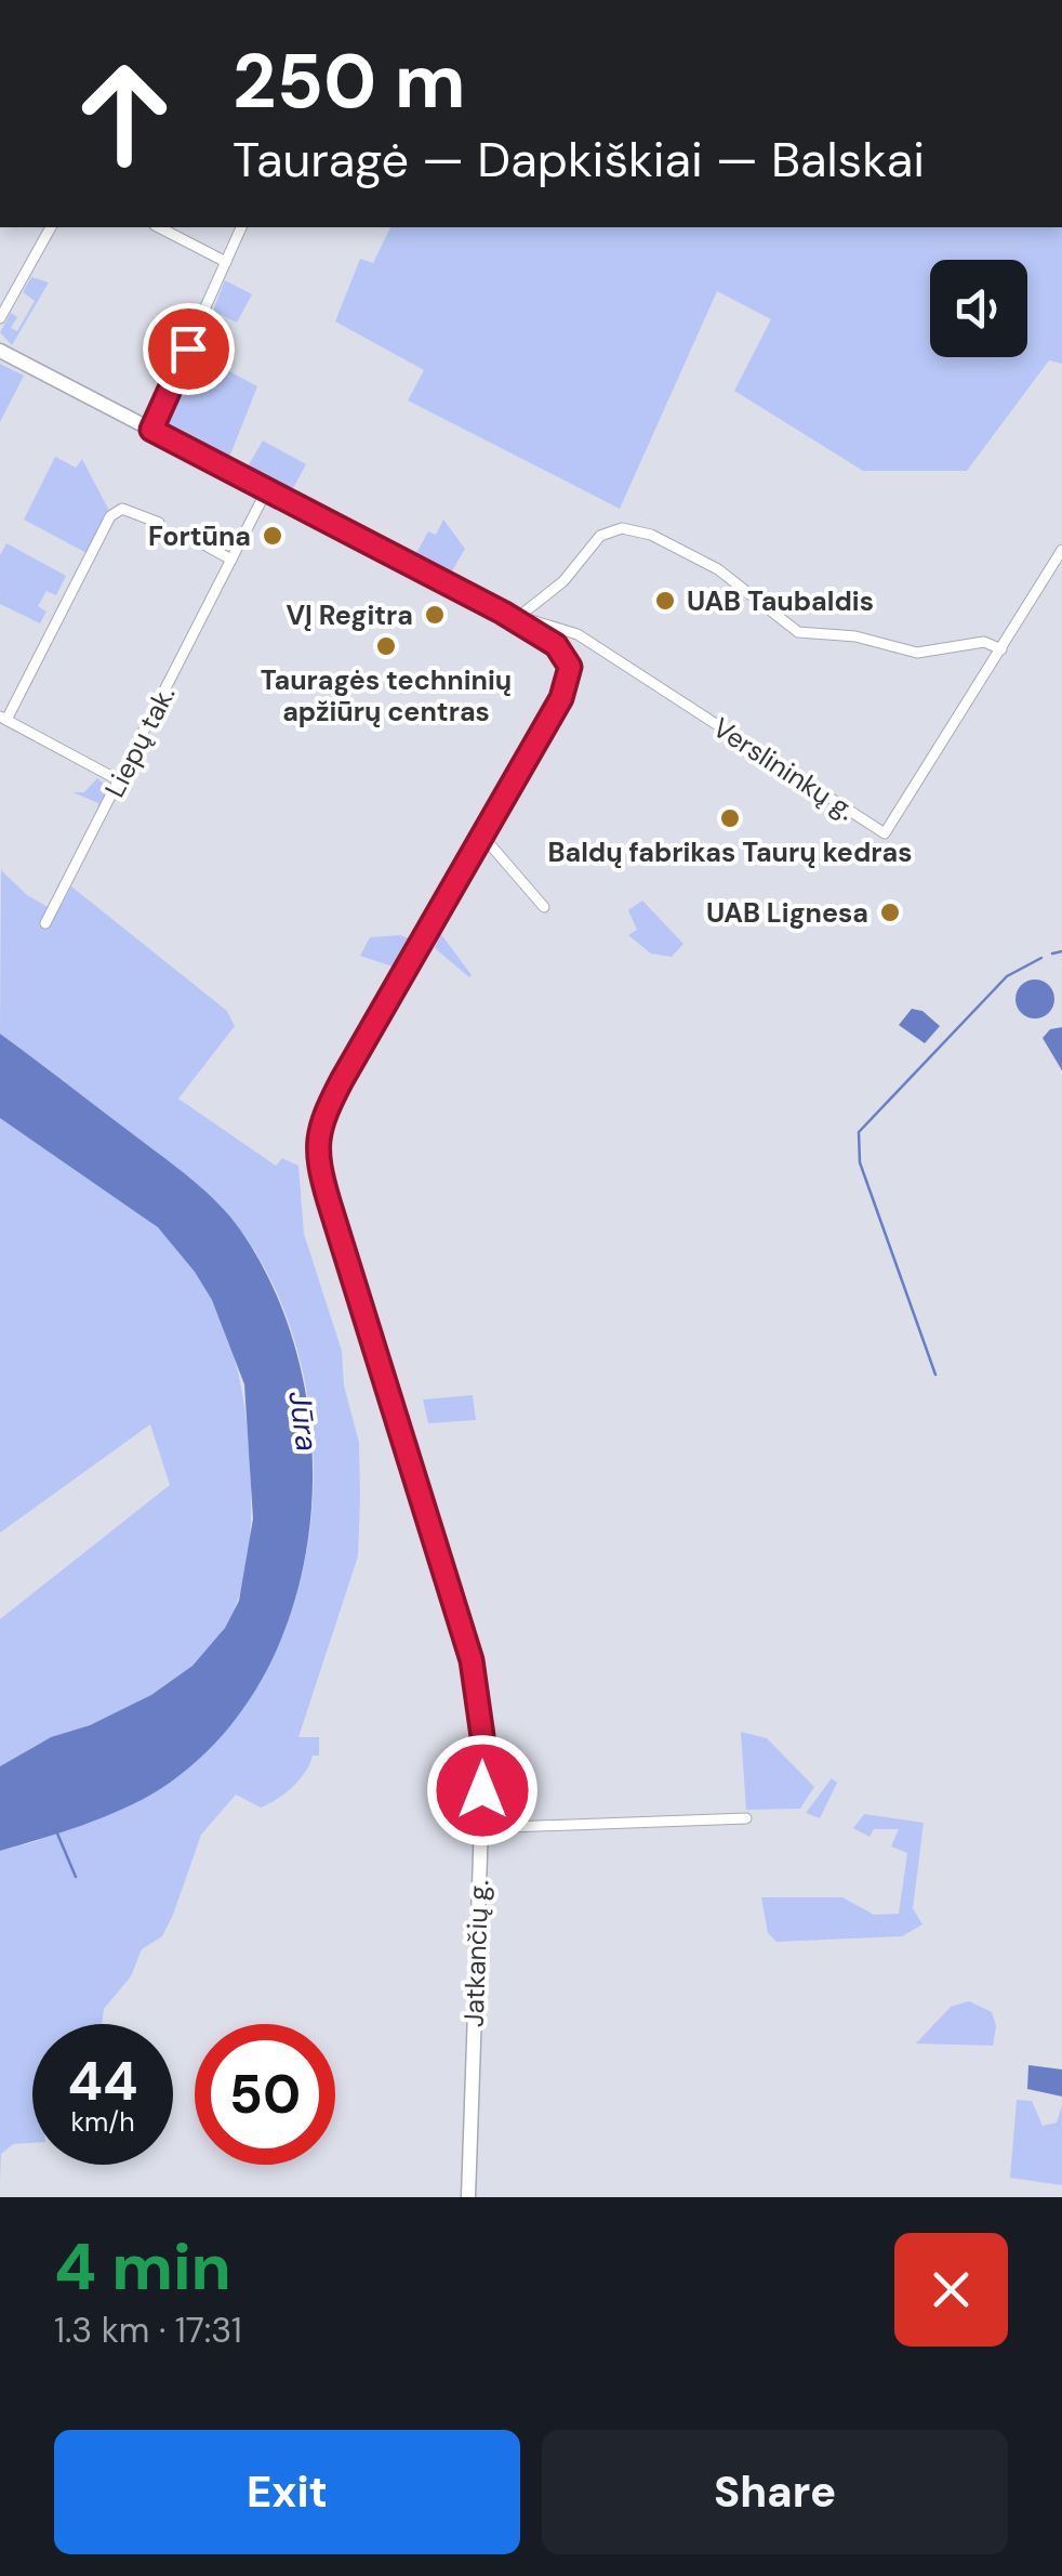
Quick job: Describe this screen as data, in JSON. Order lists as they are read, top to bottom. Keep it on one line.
{"streets":{"main road":["Jatkančių g."],"street":["Liepų tak.","Verslininkų g."]},"crossings":[["Verslininkų g.","Jatkančių g."]],"water":["Jūra"],"places":["Fortūna","UAB Taubaldis","VĮ Regitra","Tauragės techninių apžiūrų centras","Baldų fabrikas Taurų kedras","UAB Lignesa"],"page":{"turn":["250 m","Tauragė — Dapkiškiai — Balskai"],"speed":"44 km/h","limit":"50","heading":["4 min","1.3 km · 17:31"],"buttons":["Exit","Share"]}}
